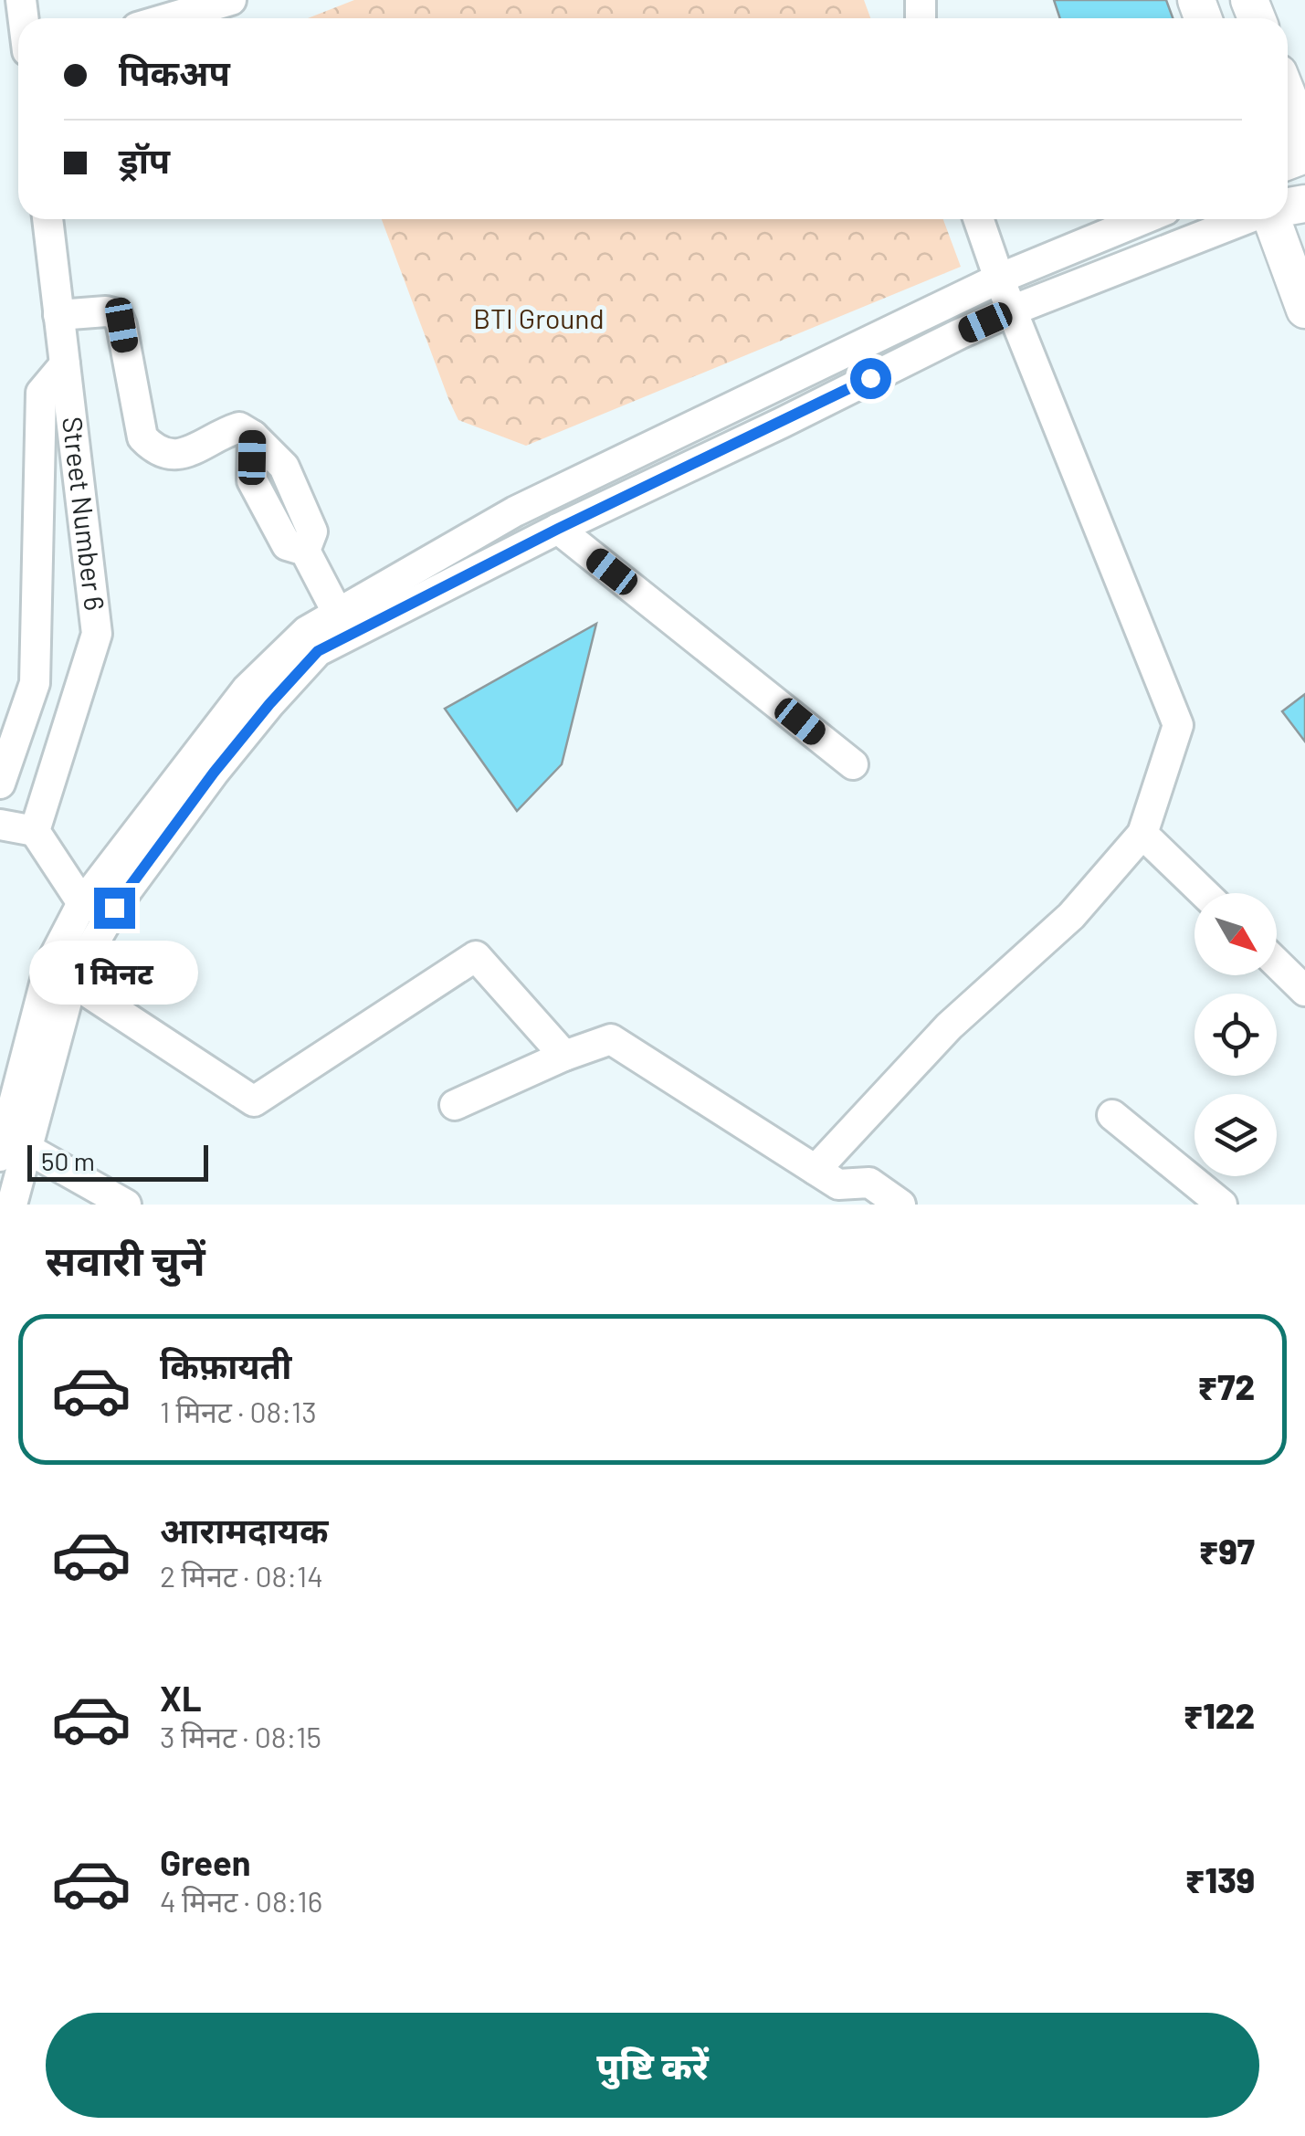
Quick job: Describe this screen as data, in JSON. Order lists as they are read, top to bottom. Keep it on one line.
{"streets":{"street":["Street Number 6"]},"parks":["BTI Ground"],"scale_bar":"50 m","north":"bottom right","page":{"banner":["पिकअप","ड्रॉप"],"bubble":"1 मिनट","scale":"50 m","heading":"सवारी चुनें","list":[{"name":"किफ़ायती","note":"1 मिनट · 08:13","value":"₹72"},{"name":"आरामदायक","note":"2 मिनट · 08:14","value":"₹97"},{"name":"XL","note":"3 मिनट · 08:15","value":"₹122"},{"name":"Green","note":"4 मिनट · 08:16","value":"₹139"}],"buttons":"पुष्टि करें"}}
